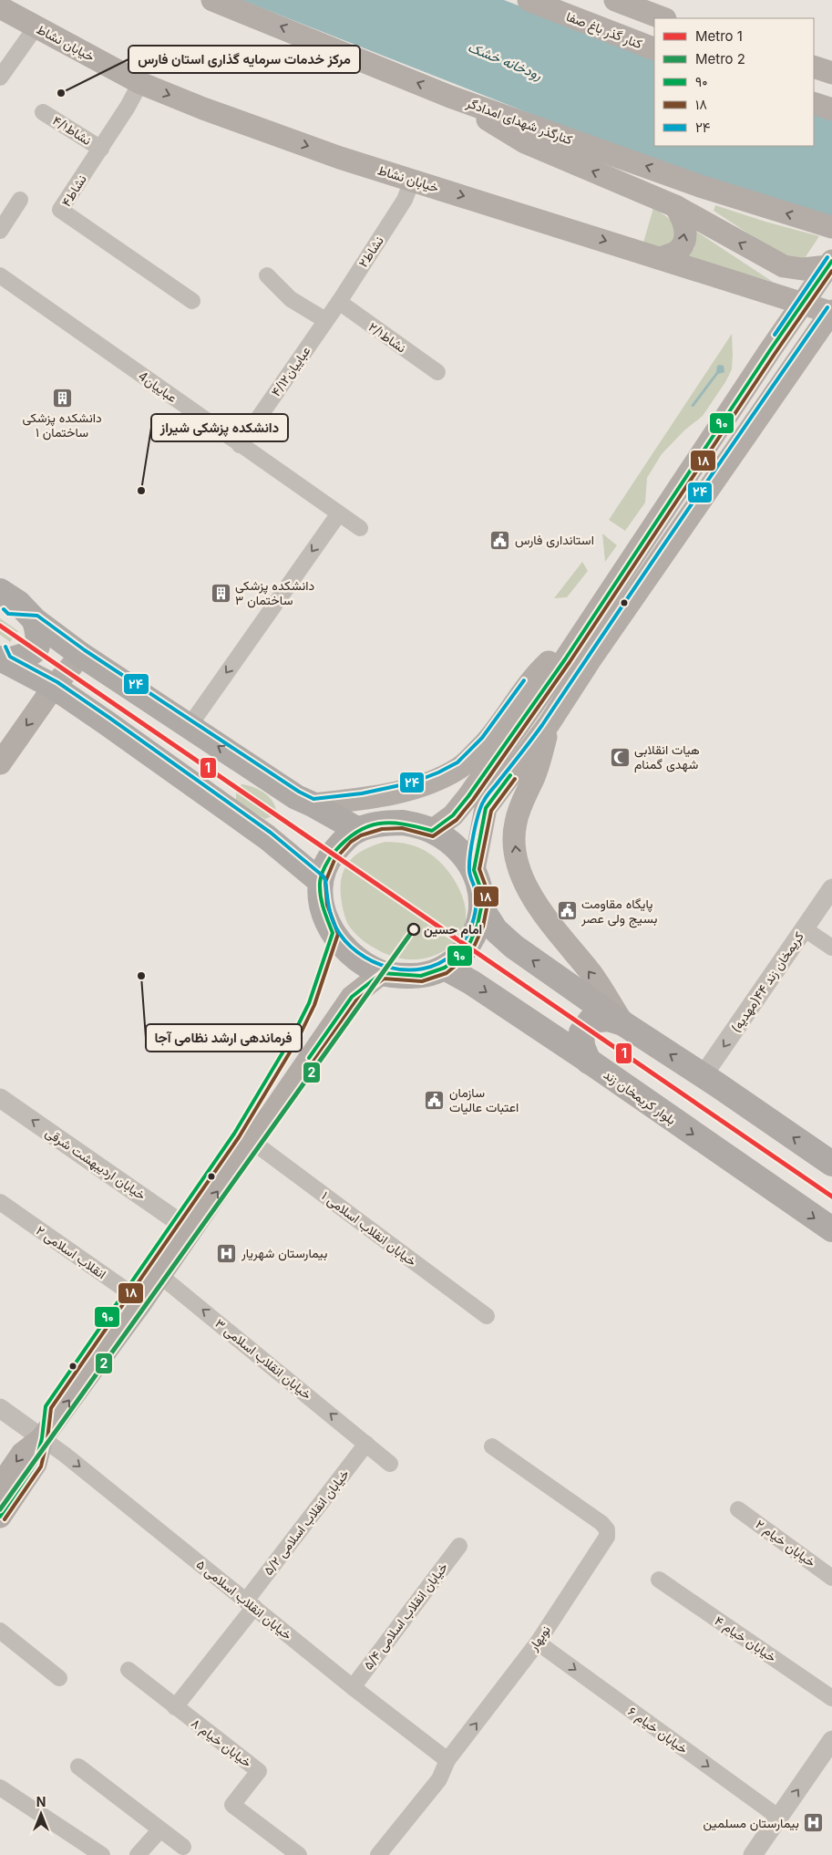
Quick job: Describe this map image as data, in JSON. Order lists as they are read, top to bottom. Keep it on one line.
{"streets":{"main road":["کنار گذر باغ صفا","خیابان نشاط","کنارگذر شهدای امدادگر","بلوار کریمخان زند"],"street":["نشاط۴/۱","نشاط۴","نشاط۲","نشاط۲/۱","عباییان۴/۱۲","عباییان4","کریمخان زند ۴۴(مهدیه)","خیابان اردیبهشت شرقی","خیابان انقلاب اسلامی ۱","۲ انقلاب اسلامی","خیابان انقلاب اسلامی ۳","خیابان انقلاب اسلامی ۵/۲","خیابان خیام ۲","خیابان انقلاب اسلامی ۵","خیابان انقلاب اسلامی ۵/۴","نوبهار","خیابان خیام ۴","خیابان خیام ۶","خیابان خیام ۸"]},"crossings":[["خیابان نشاط","نشاط۴"],["خیابان نشاط","نشاط۲"],["نشاط۴/۱","نشاط۴"],["نشاط۲","نشاط۲/۱"],["نشاط۲","عباییان۴/۱۲"],["عباییان۴/۱۲","عباییان4"],["خیابان انقلاب اسلامی ۳","خیابان انقلاب اسلامی ۵/۲"],["خیابان انقلاب اسلامی ۵/۲","خیابان انقلاب اسلامی ۵"],["خیابان انقلاب اسلامی ۵/۲","خیابان خیام ۸"],["خیابان انقلاب اسلامی ۵","خیابان انقلاب اسلامی ۵/۴"],["خیابان انقلاب اسلامی ۵","نوبهار"],["نوبهار","خیابان خیام ۶"]],"one_way":["کریمخان زند ۴۴(مهدیه)","خیابان اردیبهشت شرقی","خیابان انقلاب اسلامی ۳","خیابان انقلاب اسلامی ۵","خیابان خیام ۶"],"water":["رودخانه خشک"],"places":{"other":["مرکز خدمات سرمایه گذاری استان فارس","دانشکده پزشکی شیراز","امام حسین","فرماندهی ارشد نظامی آجا"],"building":["دانشکده پزشکی ساختمان ۱","دانشکده پزشکی ساختمان ۳"],"public building":["استانداری فارس","پایگاه مقاومت بسیج ولی عصر","سازمان اعتبات عالیات"],"mosque":["هیات انقلابی شهدی گمنام"],"hospital":["بیمارستان شهریار","بیمارستان مسلمین"]},"lines":["transit line ۲۴","transit line ۹۰","transit line ۱۸","metro line 1","metro line 2"],"legend":["Metro 1","Metro 2","۹۰","۱۸","۲۴"],"north":"top"}
